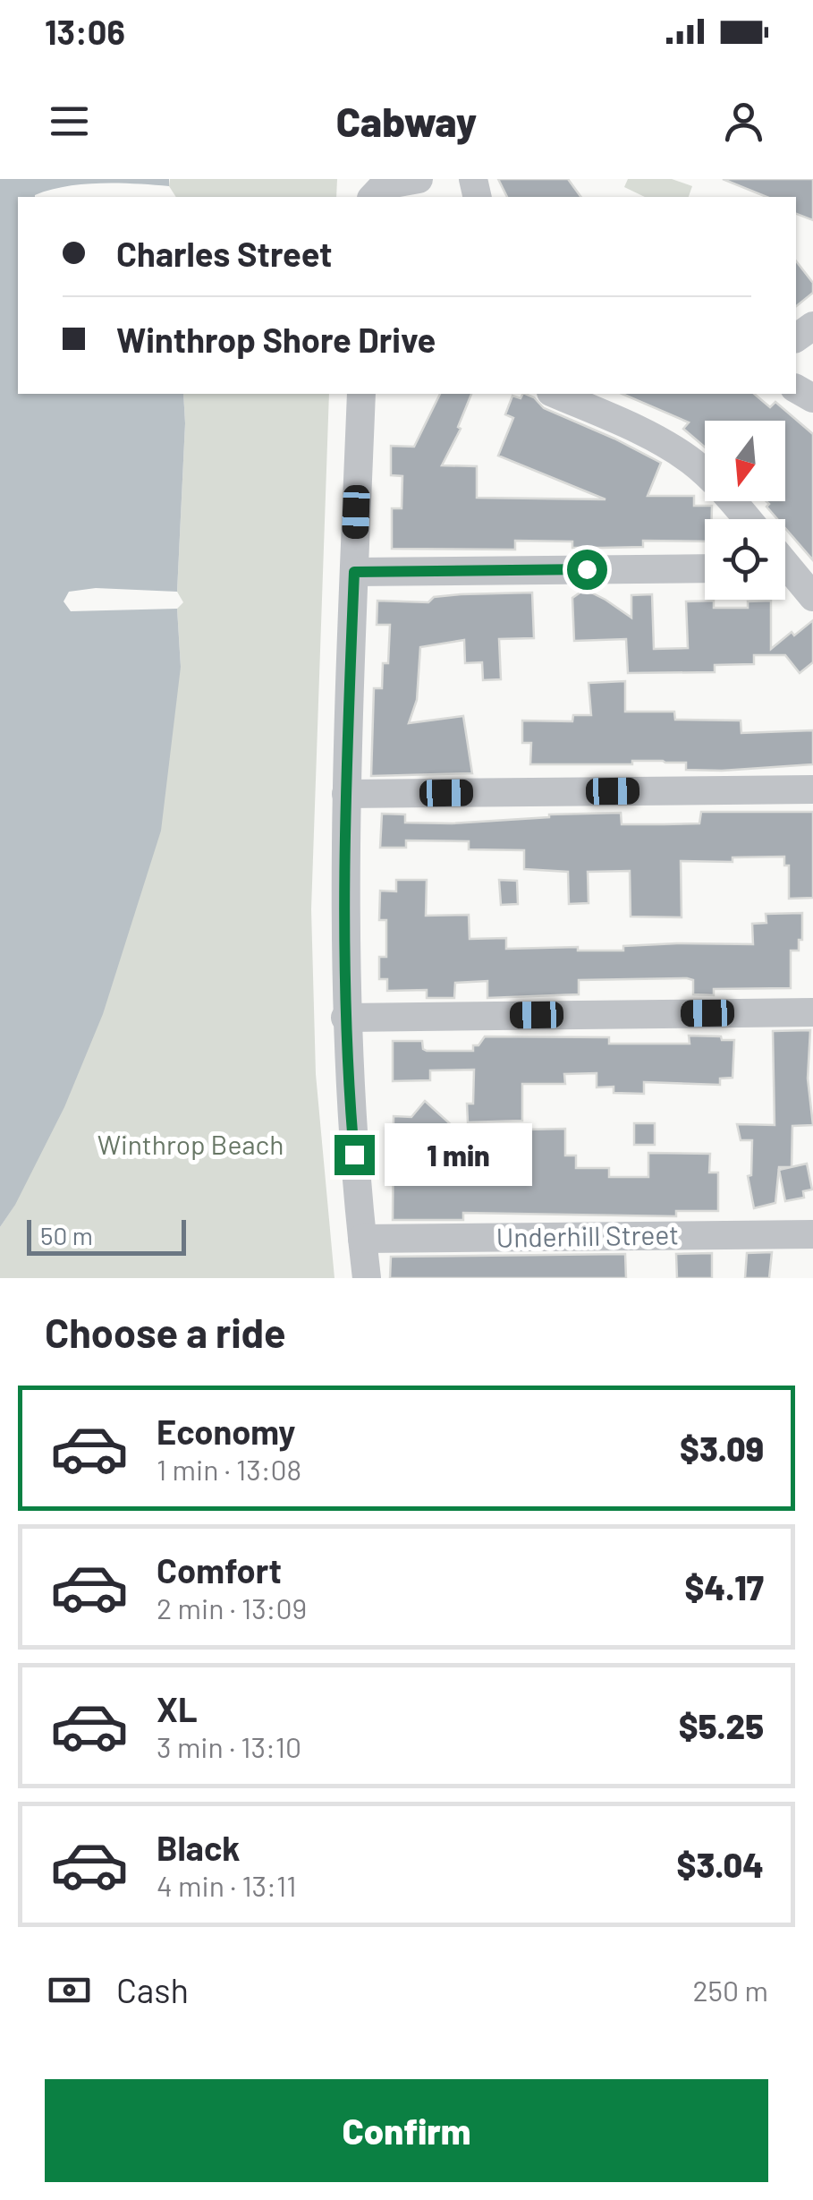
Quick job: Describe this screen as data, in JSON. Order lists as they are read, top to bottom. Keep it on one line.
{"streets":{"street":["Underhill Street"]},"parks":["Winthrop Beach"],"scale_bar":"50 m","north":"bottom","page":{"status":"13:06","header":"Cabway","banner":["Charles Street","Winthrop Shore Drive"],"bubble":"1 min","scale":"50 m","heading":"Choose a ride","list":[{"name":"Economy","note":"1 min · 13:08","value":"$3.09"},{"name":"Comfort","note":"2 min · 13:09","value":"$4.17"},{"name":"XL","note":"3 min · 13:10","value":"$5.25"},{"name":"Black","note":"4 min · 13:11","value":"$3.04"}],"pay":["Cash","250 m"],"buttons":"Confirm"}}
